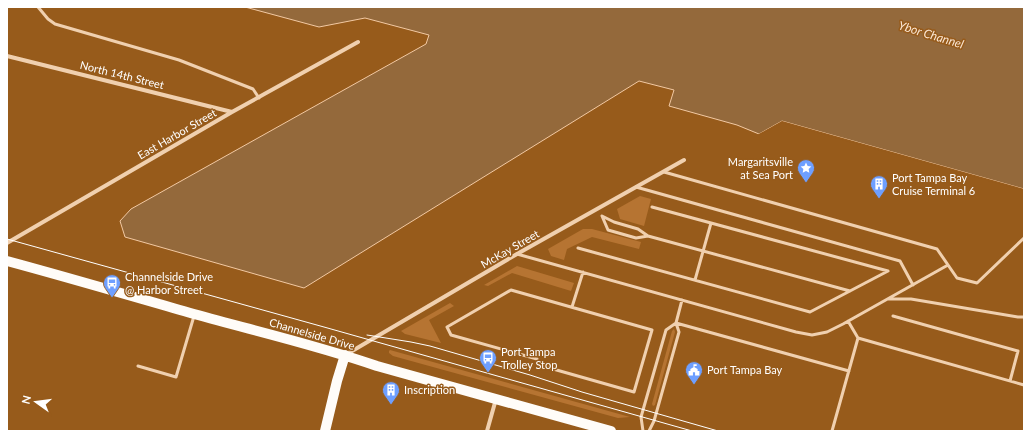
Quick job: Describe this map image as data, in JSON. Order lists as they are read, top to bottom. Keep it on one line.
{"streets":{"main road":["Channelside Drive"],"street":["North 14th Street","East Harbor Street","McKay Street"]},"crossings":[["North 14th Street","East Harbor Street"],["McKay Street","Channelside Drive"]],"water":["Ybor Channel"],"places":{"place":["Margaritsville at Sea Port"],"building":["Port Tampa Bay Cruise Terminal 6","Inscription"],"bus stop":["Channelside Drive @ Harbor Street","Port Tampa Trolley Stop"],"public building":["Port Tampa Bay"]},"north":"left"}
